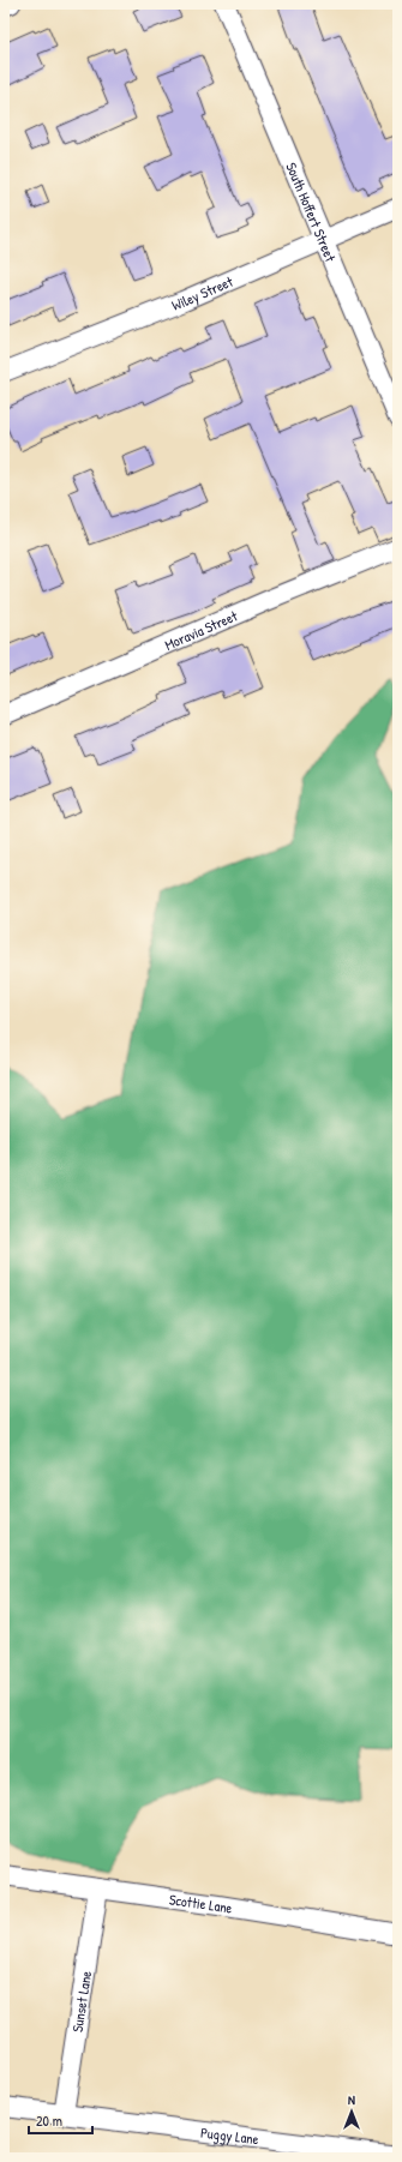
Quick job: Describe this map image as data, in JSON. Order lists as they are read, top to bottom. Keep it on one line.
{"streets":{"street":["South Hoffert Street","Wiley Street","Moravia Street","Scottie Lane","Sunset Lane","Puggy Lane"]},"crossings":[["South Hoffert Street","Wiley Street"],["Scottie Lane","Sunset Lane"],["Sunset Lane","Puggy Lane"]],"scale_bar":"20 m","north":"top"}
